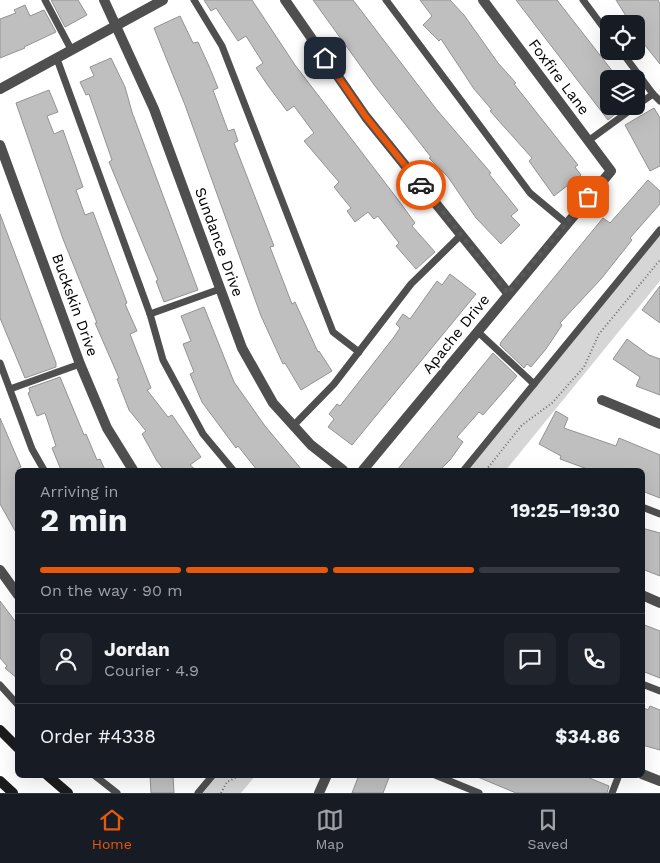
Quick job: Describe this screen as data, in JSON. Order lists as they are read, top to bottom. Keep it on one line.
{"streets":{"street":["Foxfire Lane","Sundance Drive","Buckskin Drive","Apache Drive"]},"crossings":[["Foxfire Lane","Apache Drive"]],"page":{"heading":["2 min","Arriving in","19:25–19:30"],"panel":["Jordan","Courier · 4.9","Order #4338","$34.86"],"bar":"On the way · 90 m","tabs":["Home","Map","Saved"]}}
